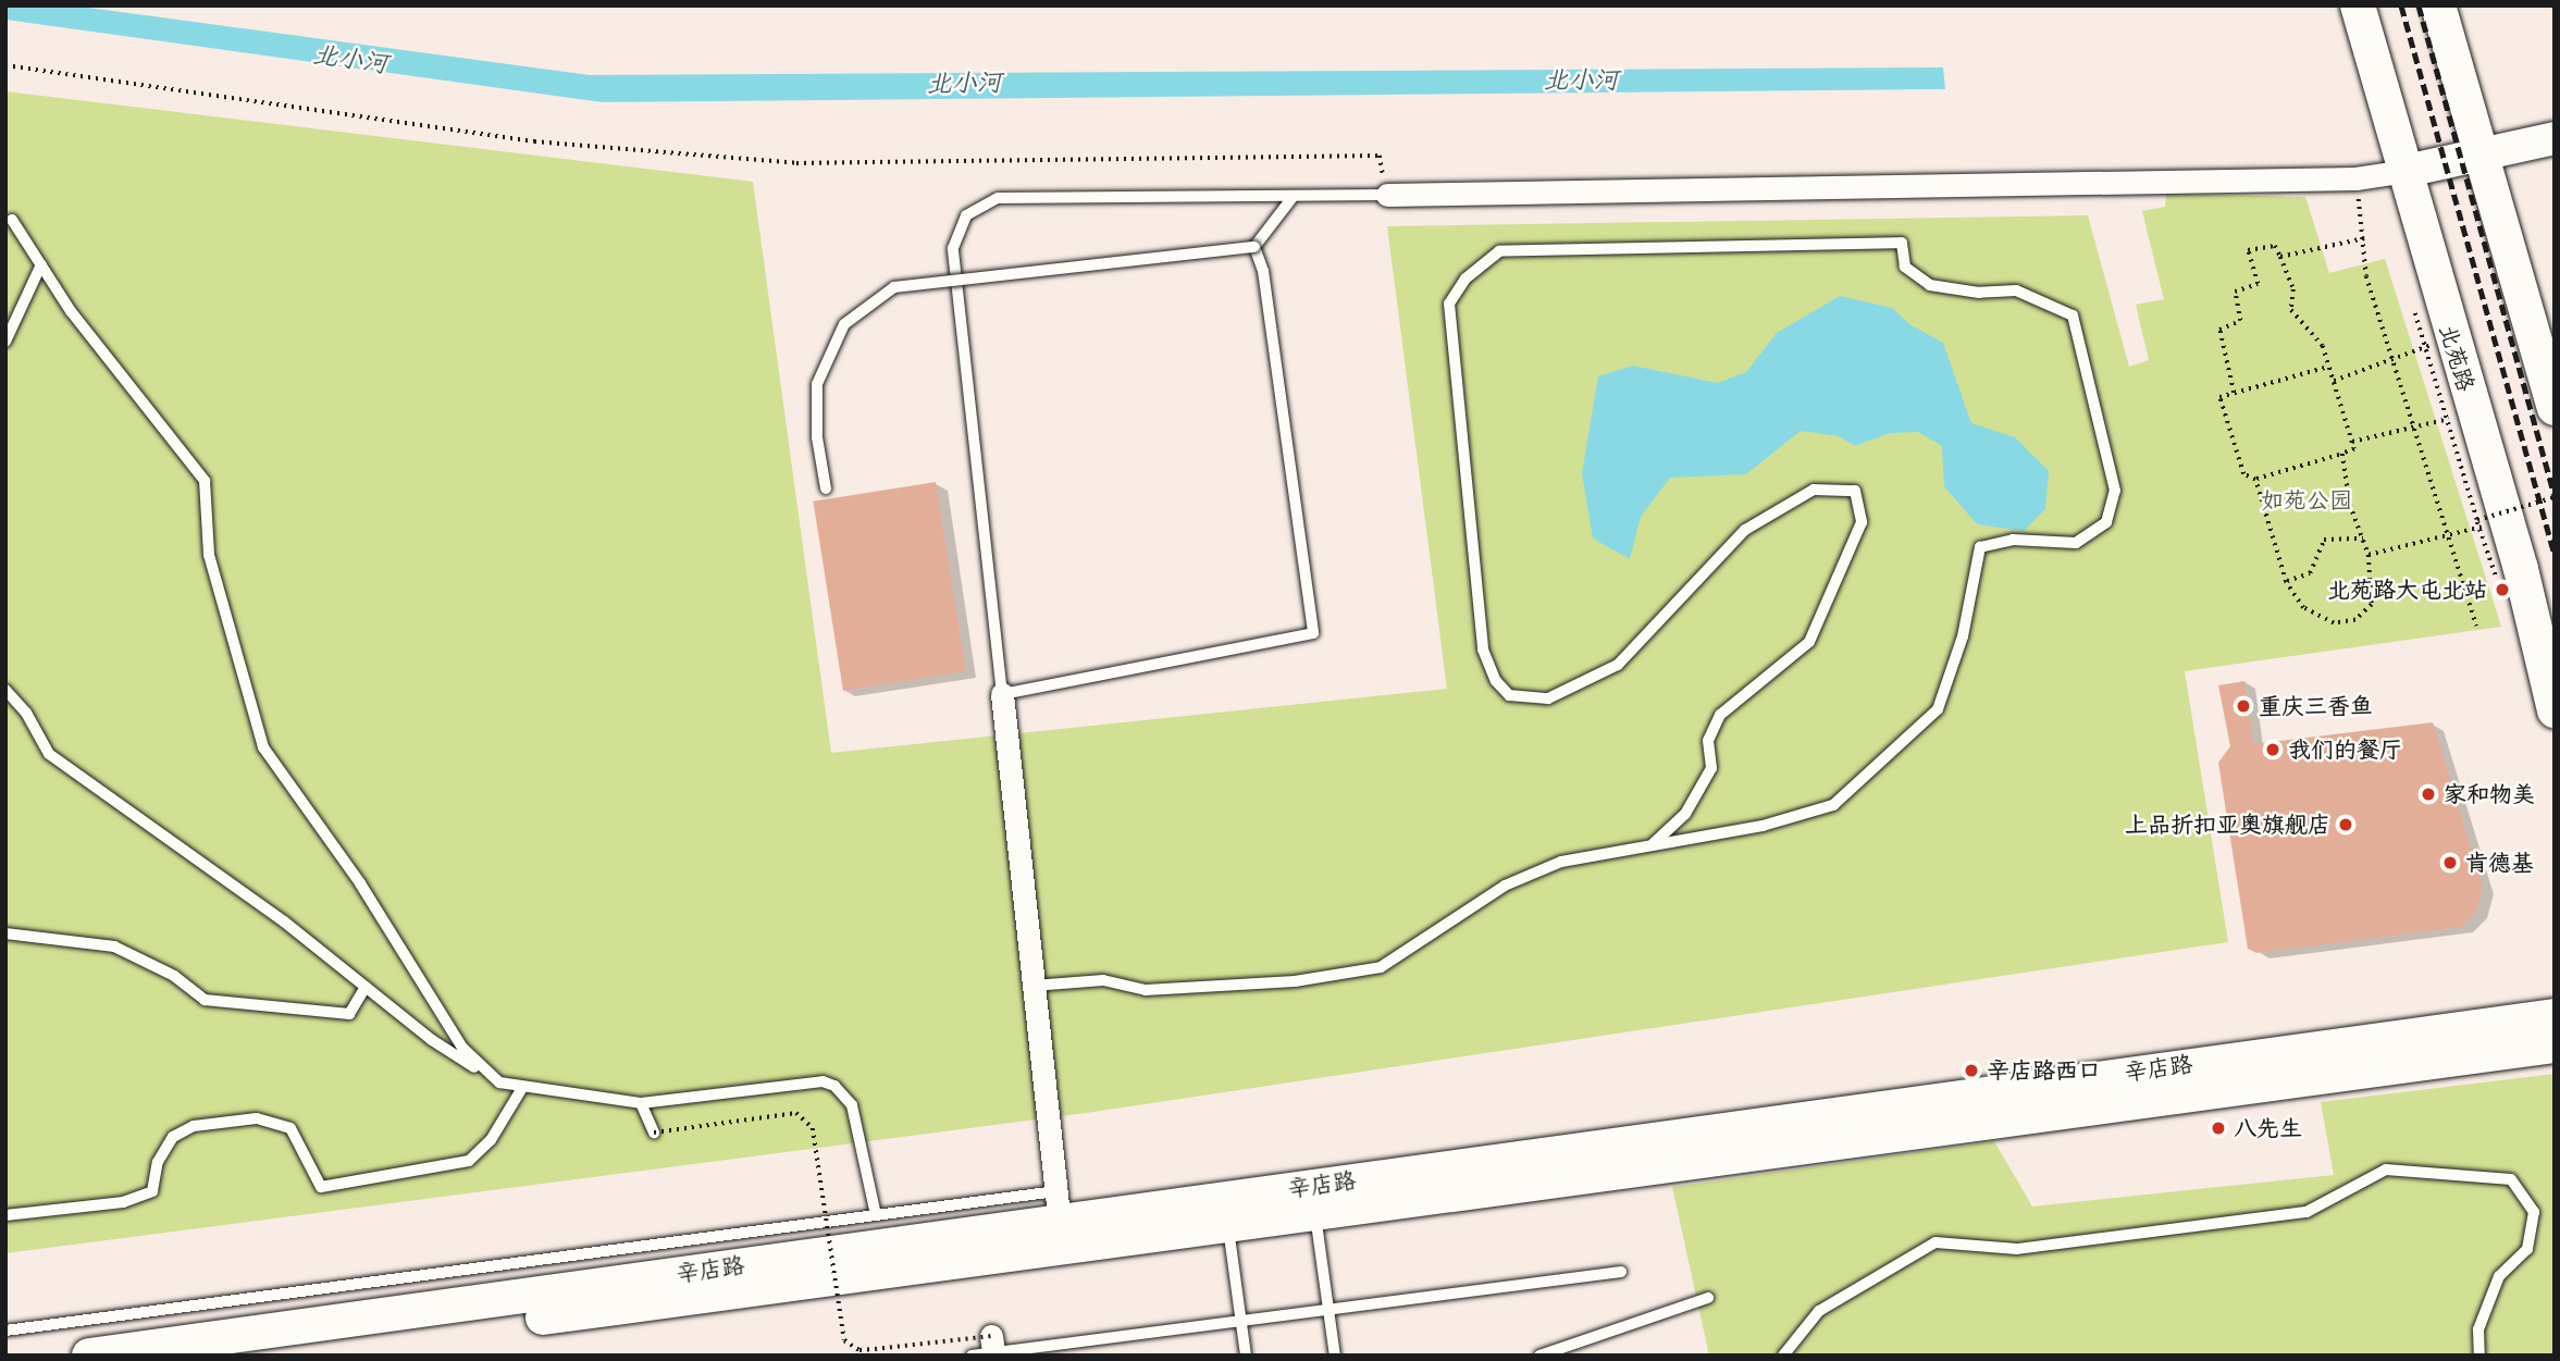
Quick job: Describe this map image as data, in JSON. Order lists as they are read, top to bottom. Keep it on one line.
{"streets":{"main road":["北苑路","辛店路"]},"water":["北小河"],"parks":["如苑公园"],"places":["北苑路大屯北站","重庆三香鱼","我们的餐厅","家和物美","上品折扣亚奥旗舰店","肯德基","辛店路西口","八先生"]}
